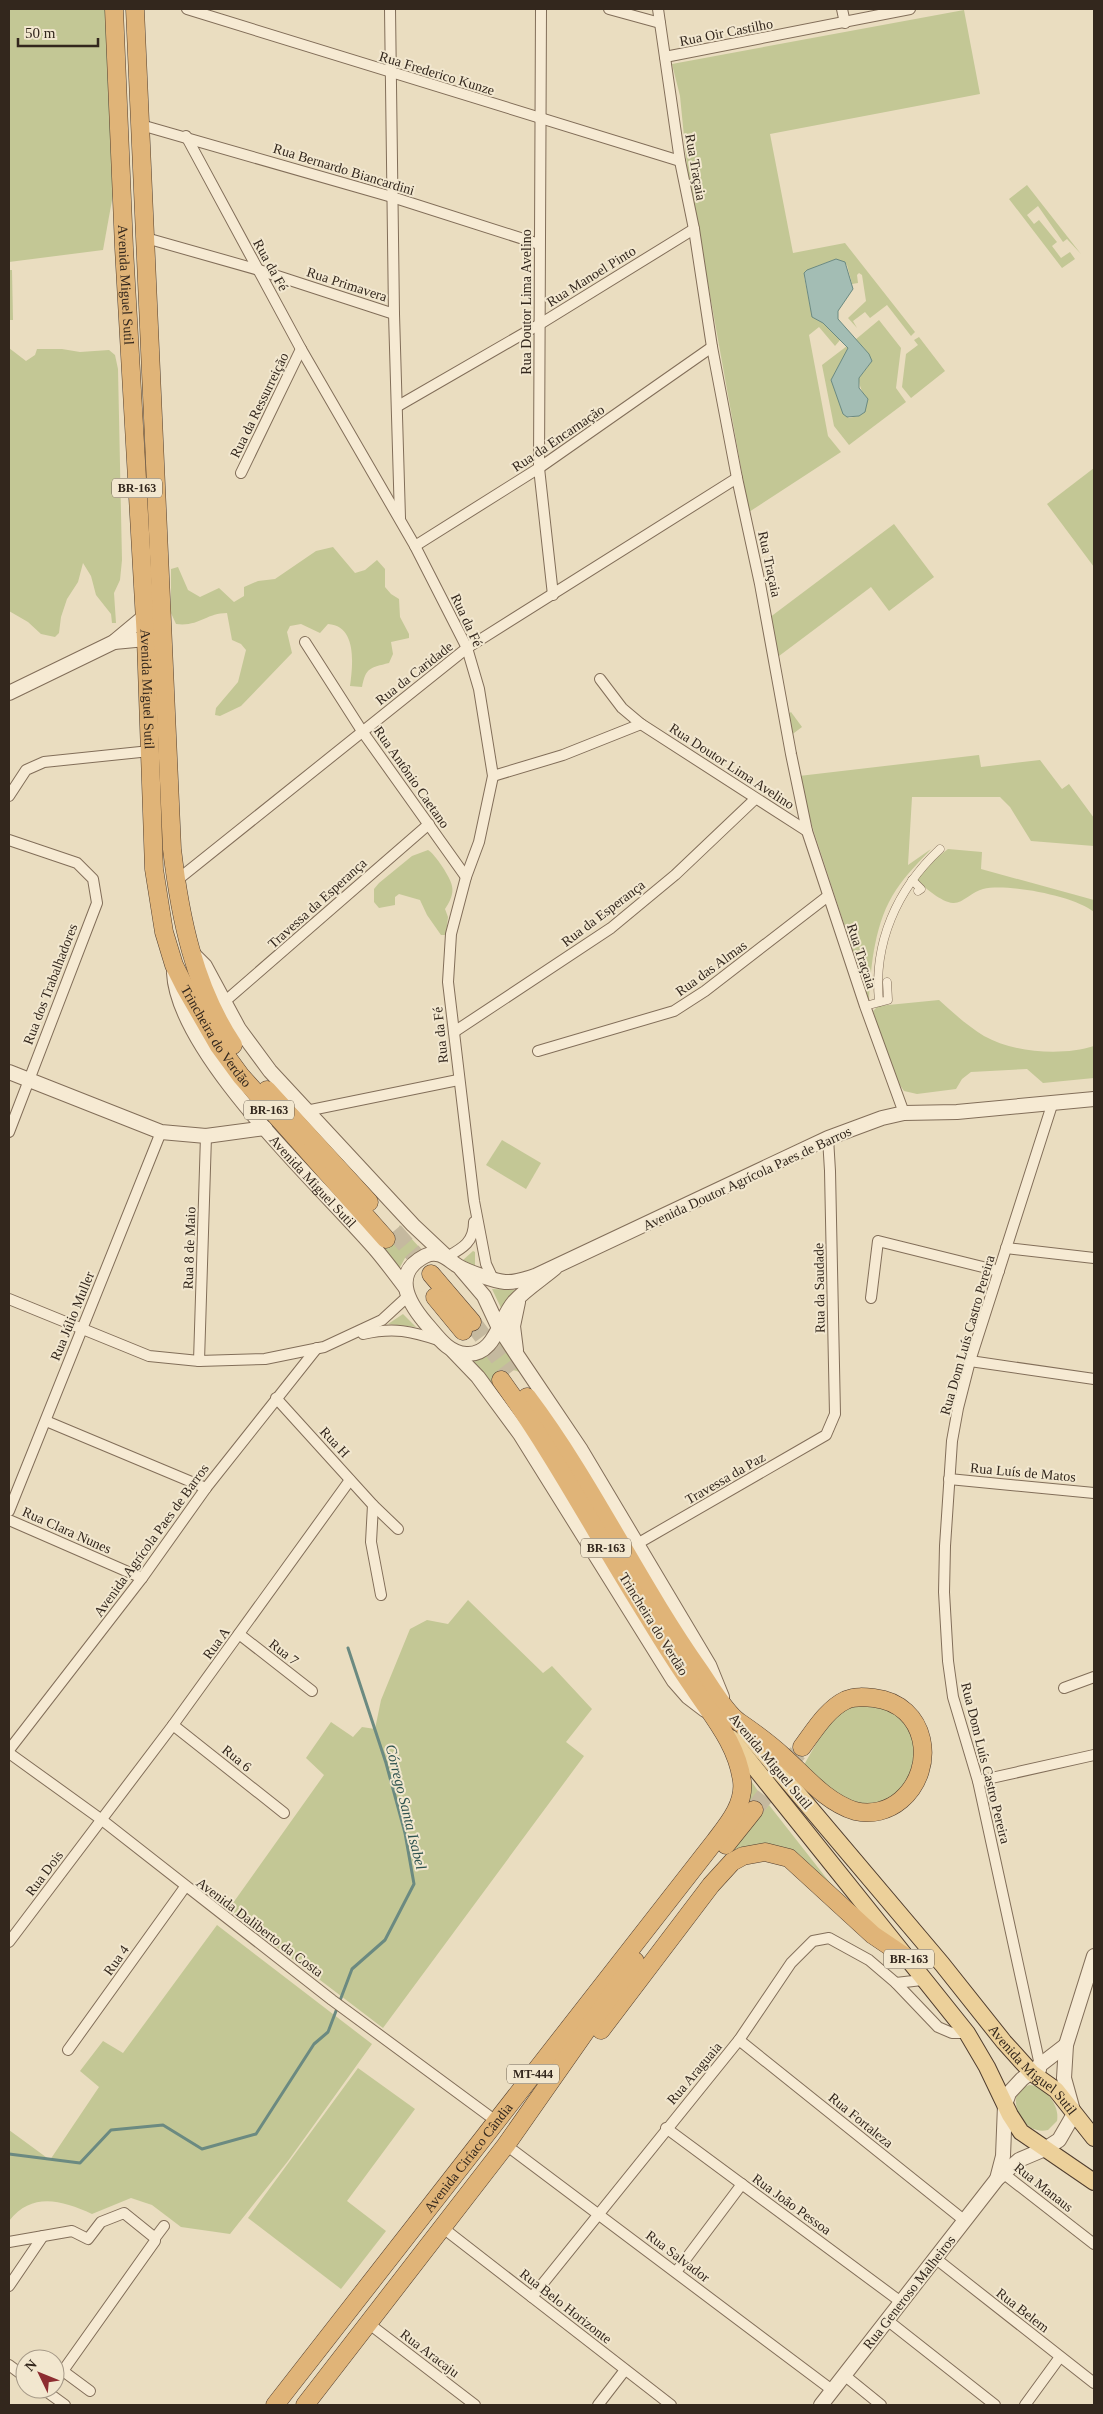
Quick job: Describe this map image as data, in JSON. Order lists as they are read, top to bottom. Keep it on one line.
{"streets":{"highway":["Avenida Miguel Sutil","BR-163","Trincheira do Verdão","MT-444","Avenida Ciríaco Cândia"],"street":["Rua Oir Castilho","Rua Frederico Kunze","Rua Traçaia","Rua Bernardo Biancardini","Rua da Fé","Rua Manoel Pinto","Rua Primavera","Rua Doutor Lima Avelino","Rua da Ressurreição","Rua da Encarnação","Rua da Caridade","Rua Antônio Caetano","Travessa da Esperança","Rua da Esperança","Rua das Almas","Rua dos Trabalhadores","Avenida Doutor Agrícola Paes de Barros","Rua 8 de Maio","Rua da Saudade","Rua Júlio Muller","Rua Dom Luís Castro Pereira","Rua H","Rua Luís de Matos","Travessa da Paz","Rua Clara Nunes","Avenida Agrícola Paes de Barros","Rua A","Rua 7","Rua 6","Rua Dois","Avenida Daliberto da Costa","Rua 4","Rua Araguaia","Rua Fortaleza","Rua Manaus","Rua João Pessoa","Rua Salvador","Rua Generoso Malheiros","Rua Belo Horizonte","Rua Belem","Rua Aracaju"]},"crossings":[["Rua Oir Castilho","Rua Traçaia"],["Rua Frederico Kunze","Rua Traçaia"],["Rua Frederico Kunze","Rua Doutor Lima Avelino"],["Rua Traçaia","Rua Manoel Pinto"],["Rua Traçaia","Rua Doutor Lima Avelino"],["Rua Traçaia","Rua da Encarnação"],["Rua Traçaia","Rua da Caridade"],["Rua Traçaia","Rua das Almas"],["Rua Traçaia","Avenida Doutor Agrícola Paes de Barros"],["Rua Bernardo Biancardini","Rua da Fé"],["Rua Bernardo Biancardini","Avenida Miguel Sutil"],["Rua Bernardo Biancardini","Rua Doutor Lima Avelino"],["Rua da Fé","Rua Primavera"],["Rua da Fé","Avenida Miguel Sutil"],["Rua da Fé","Rua da Ressurreição"],["Rua da Fé","Rua da Encarnação"],["Rua da Fé","Rua da Caridade"],["Rua da Fé","Rua Antônio Caetano"],["Rua da Fé","Rua da Esperança"],["Rua da Fé","Avenida Doutor Agrícola Paes de Barros"],["Rua Manoel Pinto","Rua Doutor Lima Avelino"],["Rua Primavera","Avenida Miguel Sutil"],["Avenida Miguel Sutil","Rua da Caridade"],["Avenida Miguel Sutil","Travessa da Esperança"],["Avenida Miguel Sutil","Trincheira do Verdão"],["Avenida Miguel Sutil","Avenida Doutor Agrícola Paes de Barros"],["Avenida Miguel Sutil","Rua Dom Luís Castro Pereira"],["Avenida Miguel Sutil","Travessa da Paz"],["Avenida Miguel Sutil","Rua Araguaia"],["Avenida Miguel Sutil","MT-444"],["Avenida Miguel Sutil","Avenida Ciríaco Cândia"],["Rua Doutor Lima Avelino","Rua da Encarnação"],["Rua Doutor Lima Avelino","Rua da Caridade"],["Rua Doutor Lima Avelino","Rua da Esperança"],["Rua da Caridade","Rua Antônio Caetano"],["Rua Antônio Caetano","Travessa da Esperança"],["Trincheira do Verdão","Avenida Ciríaco Cândia"],["Avenida Doutor Agrícola Paes de Barros","Rua da Saudade"],["Avenida Doutor Agrícola Paes de Barros","Rua Dom Luís Castro Pereira"],["Rua da Saudade","Travessa da Paz"],["Rua Dom Luís Castro Pereira","Rua Luís de Matos"],["Rua H","Avenida Agrícola Paes de Barros"],["Rua H","Rua A"],["Rua Clara Nunes","Avenida Agrícola Paes de Barros"],["Avenida Agrícola Paes de Barros","Avenida Daliberto da Costa"],["Rua A","Rua 7"],["Rua A","Rua 6"],["Rua A","Rua Dois"],["Rua A","Avenida Daliberto da Costa"],["Rua Dois","Avenida Daliberto da Costa"],["Avenida Daliberto da Costa","Rua 4"],["Avenida Daliberto da Costa","Avenida Ciríaco Cândia"],["Rua Araguaia","Rua Fortaleza"],["Rua Araguaia","Rua João Pessoa"],["Rua Araguaia","Rua Salvador"],["Rua Araguaia","Rua Belo Horizonte"],["MT-444","Avenida Ciríaco Cândia"],["Rua Fortaleza","Rua Generoso Malheiros"],["Avenida Ciríaco Cândia","Rua Salvador"],["Avenida Ciríaco Cândia","Rua Belo Horizonte"],["Avenida Ciríaco Cândia","Rua Aracaju"],["Rua Manaus","Rua Generoso Malheiros"],["Rua João Pessoa","Rua Generoso Malheiros"],["Rua Salvador","Rua Generoso Malheiros"],["Rua Generoso Malheiros","Rua Belem"]],"water":["Córrego Santa Isabel"],"scale_bar":"50 m","north":"top left"}
